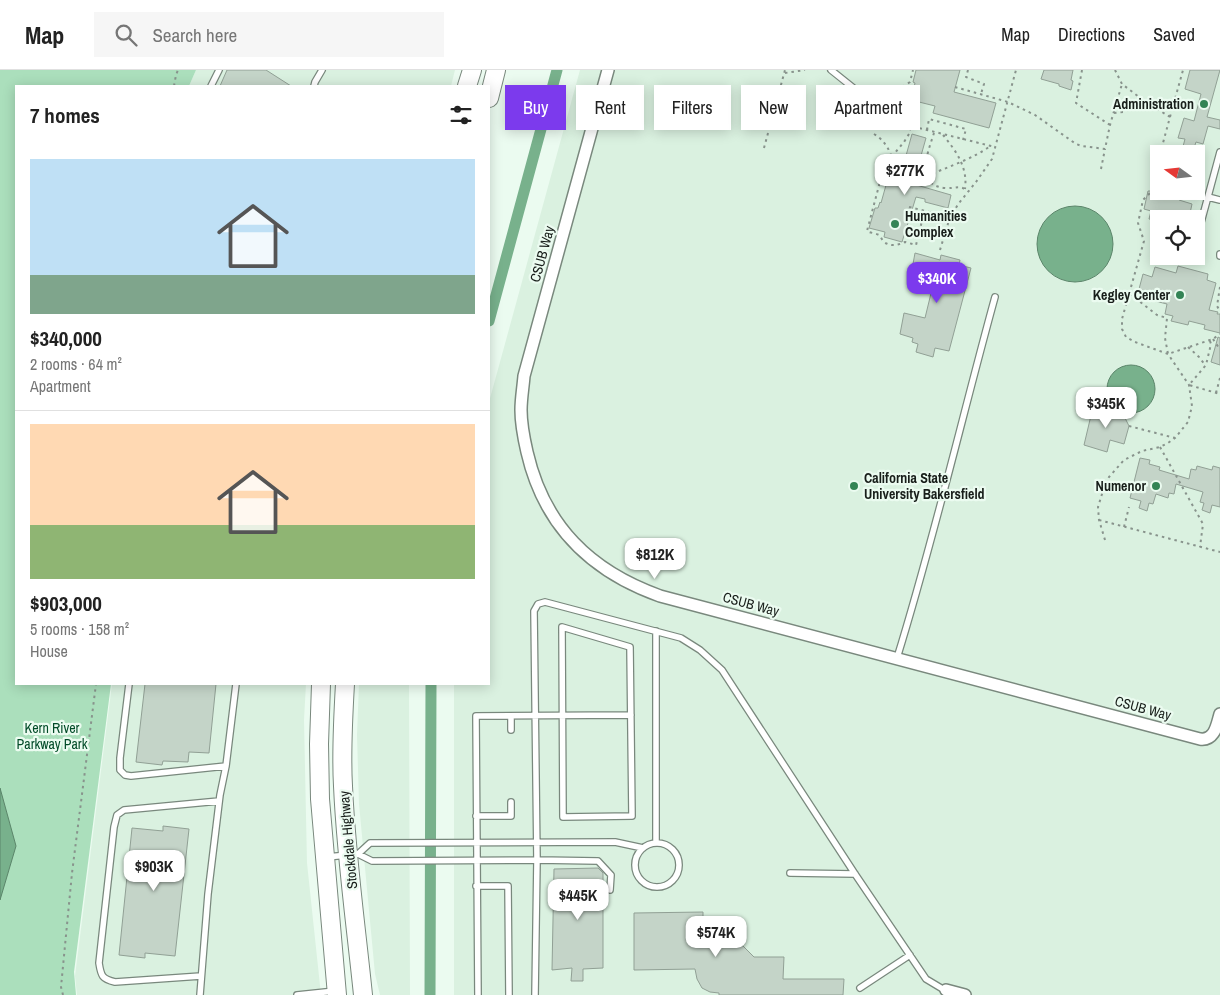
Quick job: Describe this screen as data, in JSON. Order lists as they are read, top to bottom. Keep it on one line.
{"streets":{"main road":["Stockdale Highway"],"street":["CSUB Way"]},"parks":["Kern River Parkway Park"],"places":["Administration","Humanities Complex","Kegley Center","California State University Bakersfield","Numenor"],"north":"left","page":{"header":"Map","search":"Search here","nav":["Map","Directions","Saved"],"chip":["Buy","Rent","Filters","New","Apartment"],"heading":"7 homes","list":[{"name":"$340,000","note":"2 rooms · 64 m² · Apartment"},{"name":"$903,000","note":"5 rooms · 158 m² · House"}],"price":["$277K","$340K","$345K","$812K","$903K","$445K","$574K"]}}
